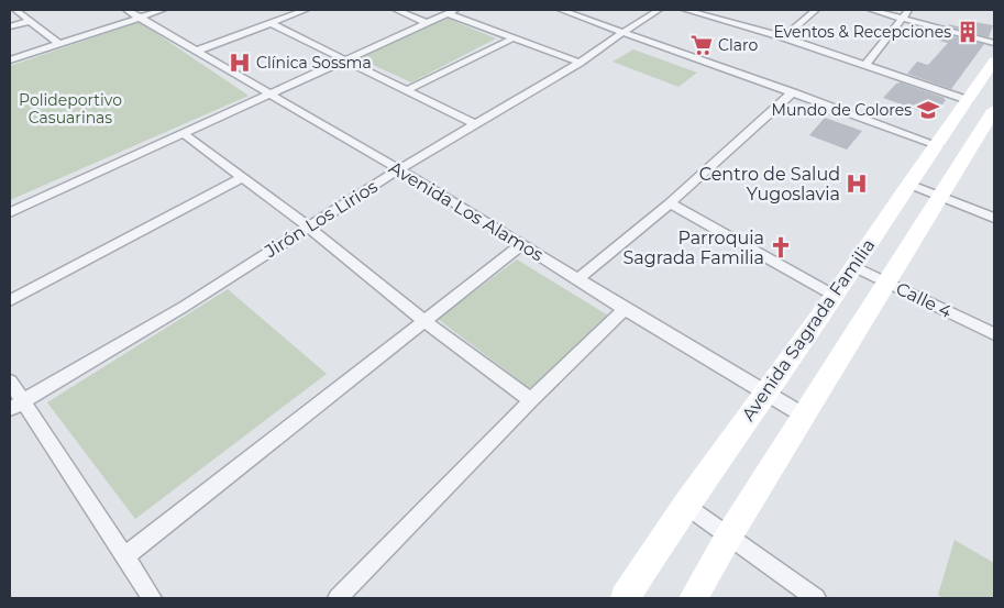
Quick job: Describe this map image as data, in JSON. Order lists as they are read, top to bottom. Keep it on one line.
{"streets":{"main road":["Avenida Sagrada Familia"],"street":["Avenida Los Alamos","Jirón Los Lirios","Calle 4"]},"crossings":[["Avenida Los Alamos","Jirón Los Lirios"],["Avenida Los Alamos","Avenida Sagrada Familia"],["Calle 4","Avenida Sagrada Familia"]],"parks":["Polideportivo Casuarinas"],"places":{"building":["Eventos & Recepciones"],"supermarket":["Claro"],"hospital":["Clínica Sossma","Centro de Salud Yugoslavia"],"school or university":["Mundo de Colores"],"church":["Parroquia Sagrada Familia"]}}
